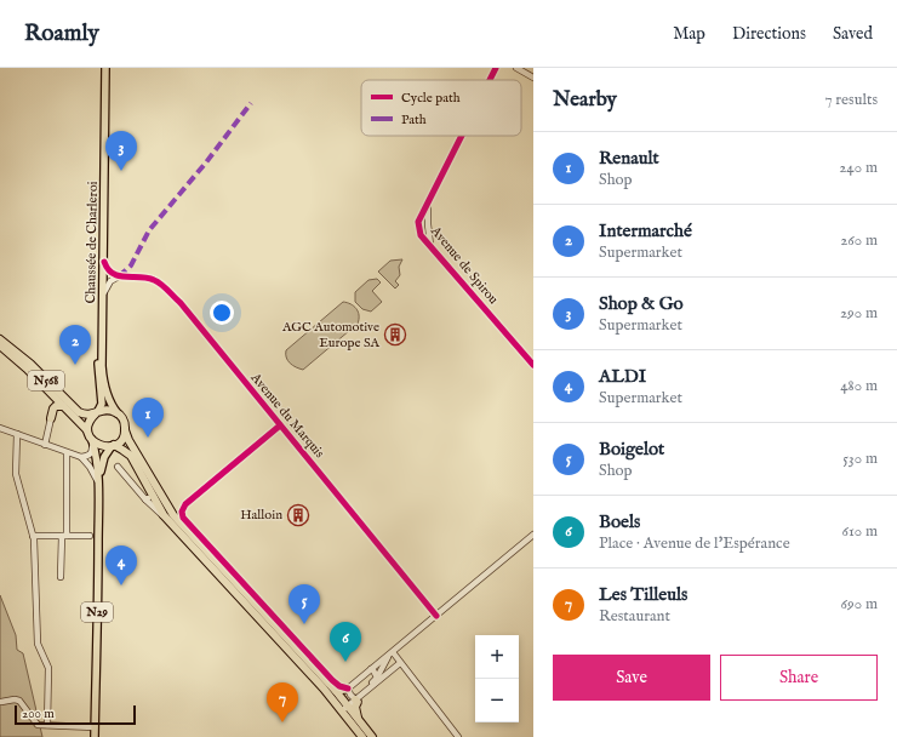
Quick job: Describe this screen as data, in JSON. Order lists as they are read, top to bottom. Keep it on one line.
{"streets":{"highway":["N568"],"main road":["Chaussée de Charleroi","N29"],"street":["Avenue de Spirou","Avenue du Marquis"]},"crossings":[["Chaussée de Charleroi","N568"],["Chaussée de Charleroi","N29"],["N568","N29"]],"places":{"building":["AGC Automotive Europe SA","Halloin"]},"legend":["Cycle path","Path"],"scale_bar":"200 m","page":{"header":"Roamly","nav":["Map","Directions","Saved"],"heading":["Nearby","7 results"],"pins":["3","2","1","4","5","6","7"],"list":[{"mark":"1","name":"Renault","note":"Shop","value":"240 m"},{"mark":"2","name":"Intermarché","note":"Supermarket","value":"260 m"},{"mark":"3","name":"Shop & Go","note":"Supermarket","value":"290 m"},{"mark":"4","name":"ALDI","note":"Supermarket","value":"480 m"},{"mark":"5","name":"Boigelot","note":"Shop","value":"530 m"},{"mark":"6","name":"Boels","note":"Place · Avenue de l'Espérance","value":"610 m"},{"mark":"7","name":"Les Tilleuls","note":"Restaurant","value":"690 m"}],"map_buttons":["+","−"],"buttons":["Save","Share"],"scale":"200 m"}}
